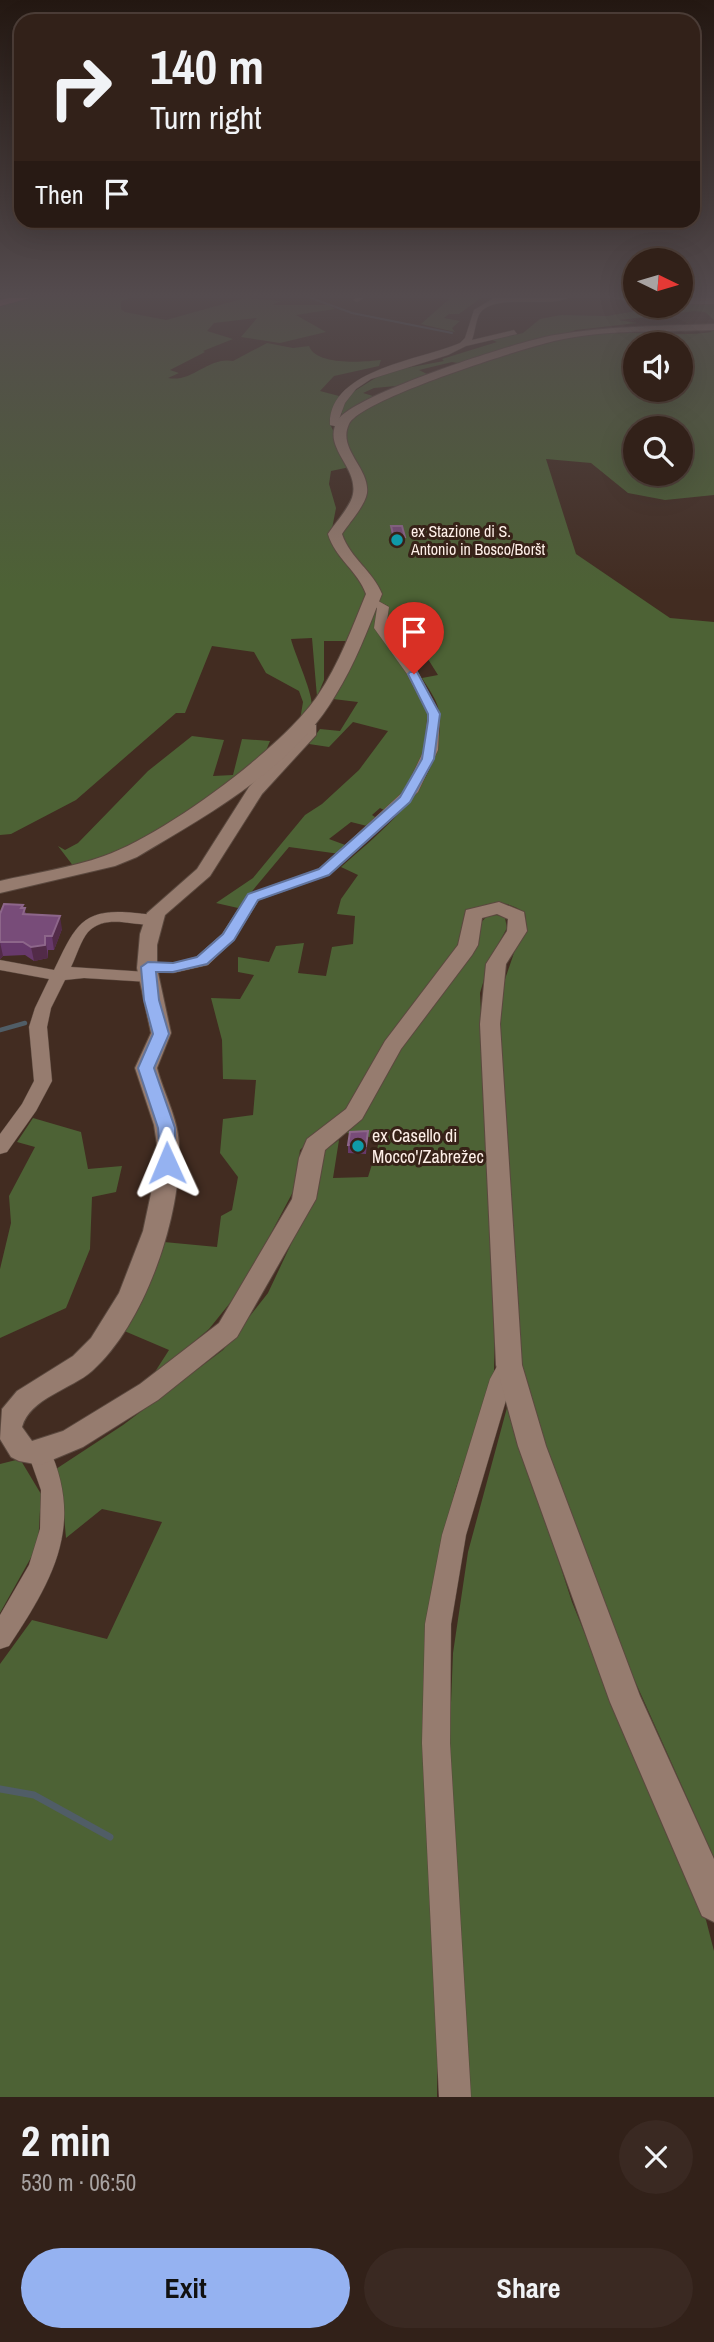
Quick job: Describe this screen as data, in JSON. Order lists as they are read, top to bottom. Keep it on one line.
{"places":["ex Stazione di S. Antonio in Bosco/Boršt","ex Casello di Mocco'/Zabrežec"],"north":"right","page":{"turn":["140 m","Turn right"],"then":"Then","heading":["2 min","530 m · 06:50"],"buttons":["Exit","Share"]}}
